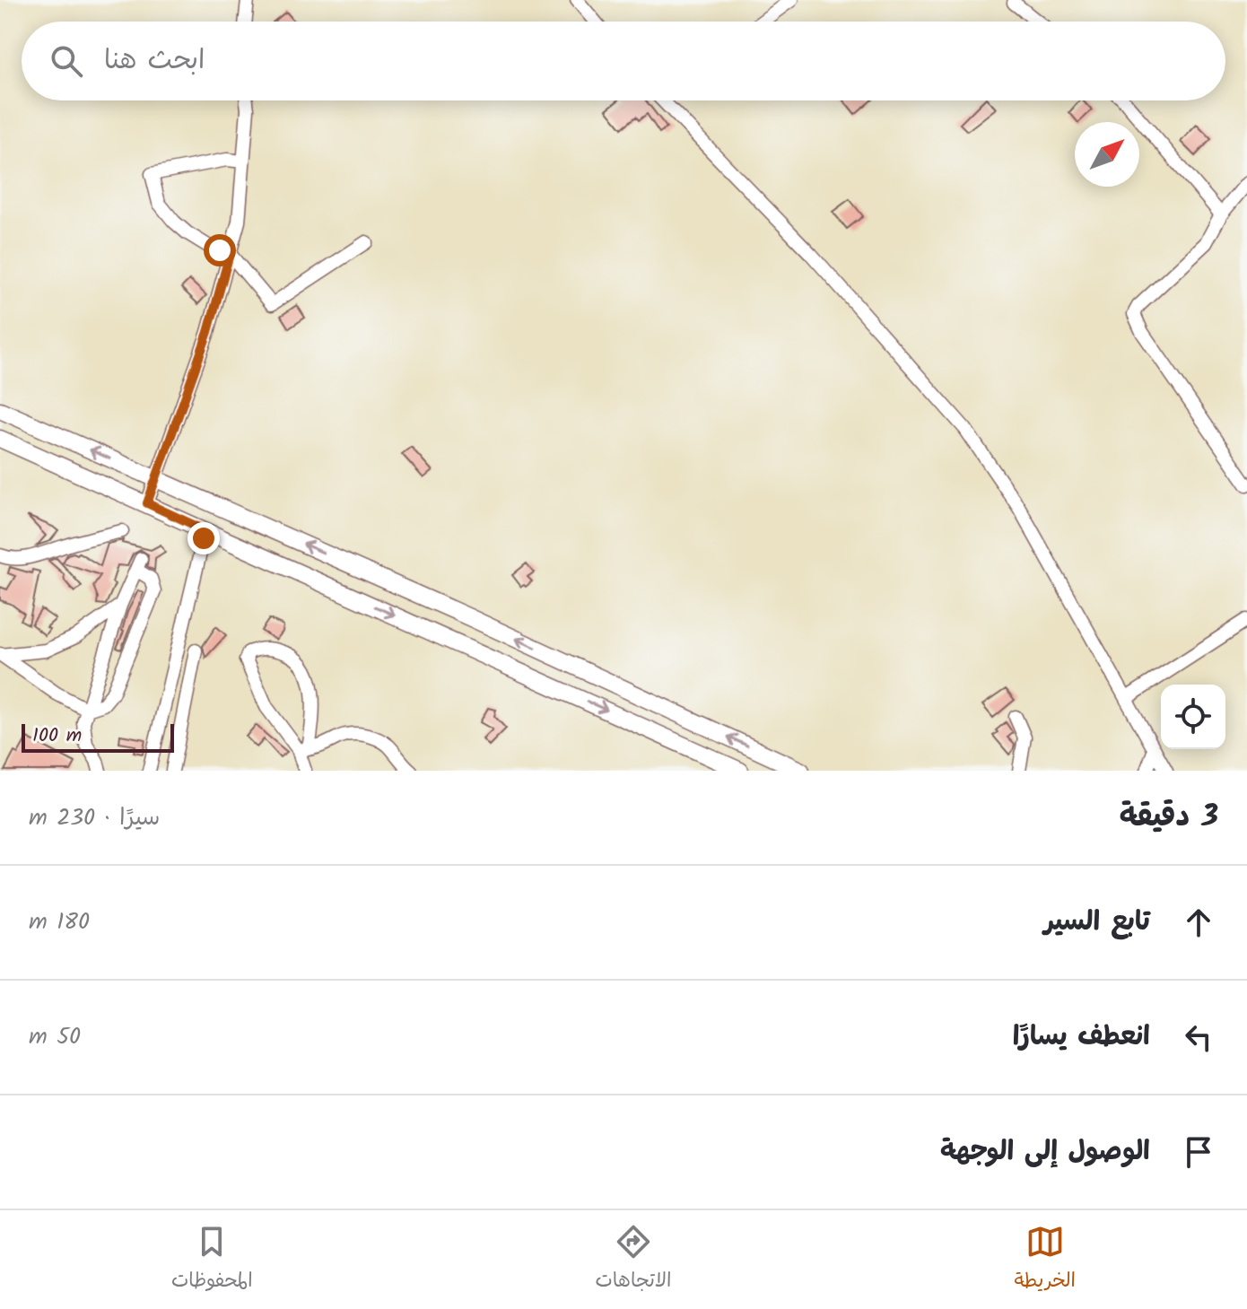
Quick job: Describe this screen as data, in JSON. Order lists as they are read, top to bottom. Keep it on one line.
{"scale_bar":"100 m","north":"top right","page":{"search":"ابحث هنا","scale":"100 m","heading":["3 دقيقة","سيرًا · 230 m"],"list":[["تابع السير","180 m"],["انعطف يسارًا","50 m"],"الوصول إلى الوجهة"],"nav":["الخريطة","الاتجاهات","المحفوظات"]}}
